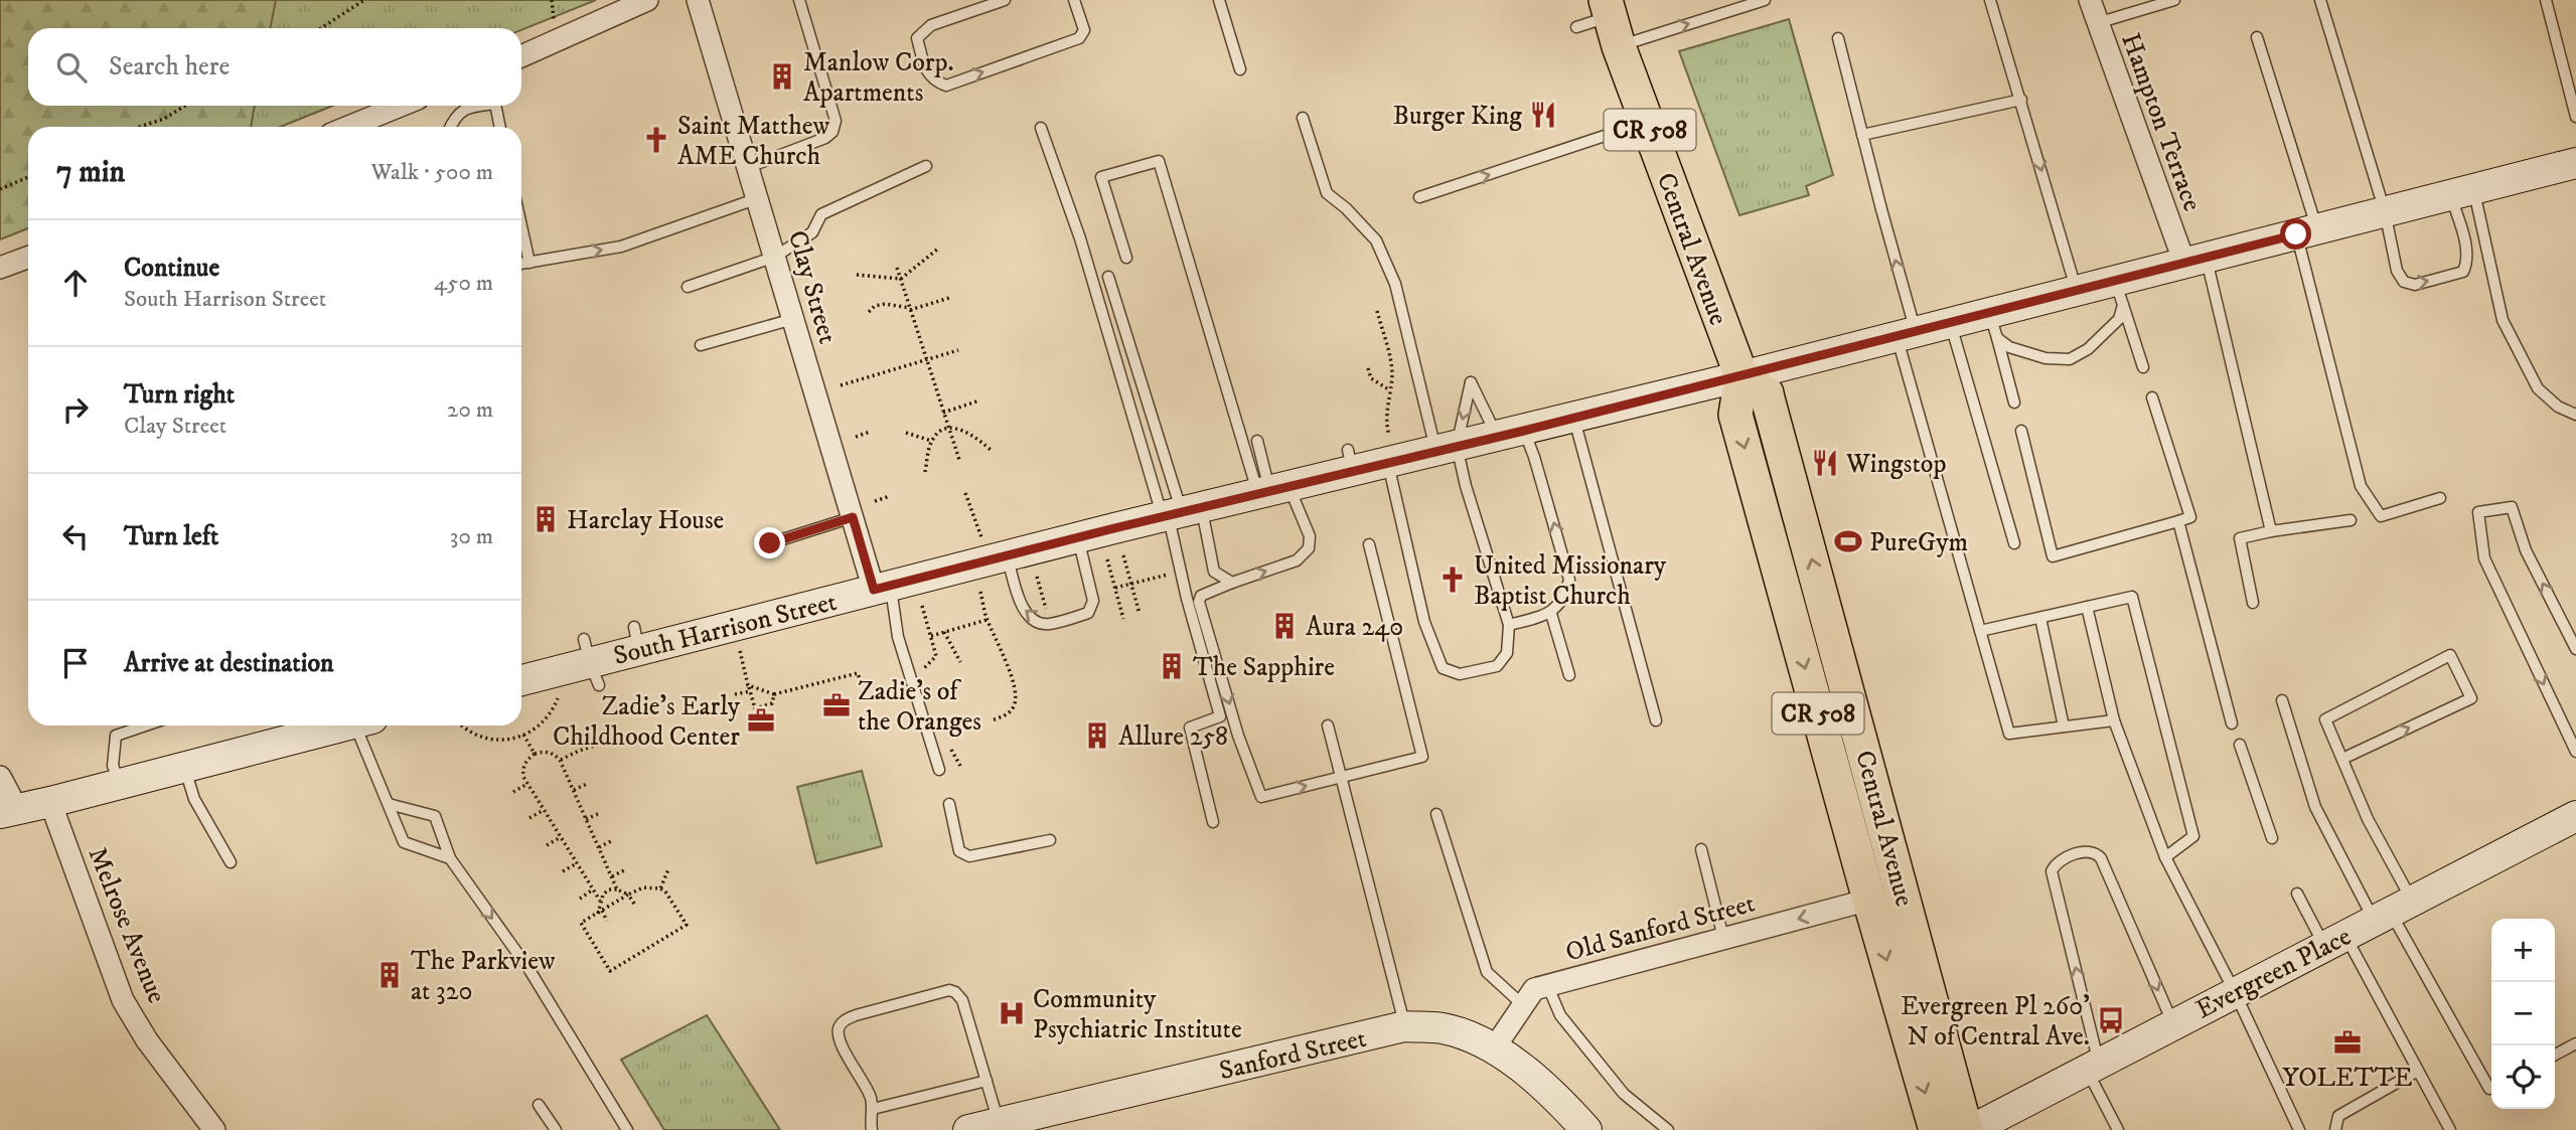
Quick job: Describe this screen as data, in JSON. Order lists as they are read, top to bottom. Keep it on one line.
{"streets":{"main road":["CR 508","Central Avenue","South Harrison Street","Evergreen Place","Sanford Street"],"street":["Hampton Terrace","Clay Street","Melrose Avenue","Old Sanford Street"]},"crossings":[["Hampton Terrace","South Harrison Street"],["Central Avenue","South Harrison Street"],["Central Avenue","Old Sanford Street"],["Central Avenue","Evergreen Place"],["Clay Street","South Harrison Street"],["Old Sanford Street","Sanford Street"]],"one_way":["Old Sanford Street"],"places":{"building":["Manlow Corp. Apartments","Harclay House","Aura 240","The Sapphire","Allure 258","The Parkview at 320"],"restaurant":["Burger King","Wingstop"],"church":["Saint Matthew AME Church","United Missionary Baptist Church"],"sports":["PureGym"],"office":["Zadie's of the Oranges","Zadie's Early Childhood Center","YOLETTE"],"hospital":["Community Psychiatric Institute"],"bus stop":["Evergreen Pl 260' N of Central Ave."]},"page":{"search":"Search here","heading":["7 min","Walk · 500 m"],"list":[["Continue","South Harrison Street","450 m"],["Turn right","Clay Street","20 m"],["Turn left","30 m"],"Arrive at destination"],"map_buttons":["+","−"]}}
